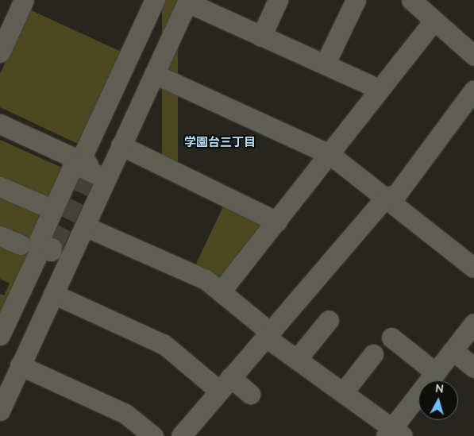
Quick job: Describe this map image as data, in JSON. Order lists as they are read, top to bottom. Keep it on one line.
{"districts":["学園台三丁目"],"north":"top"}
